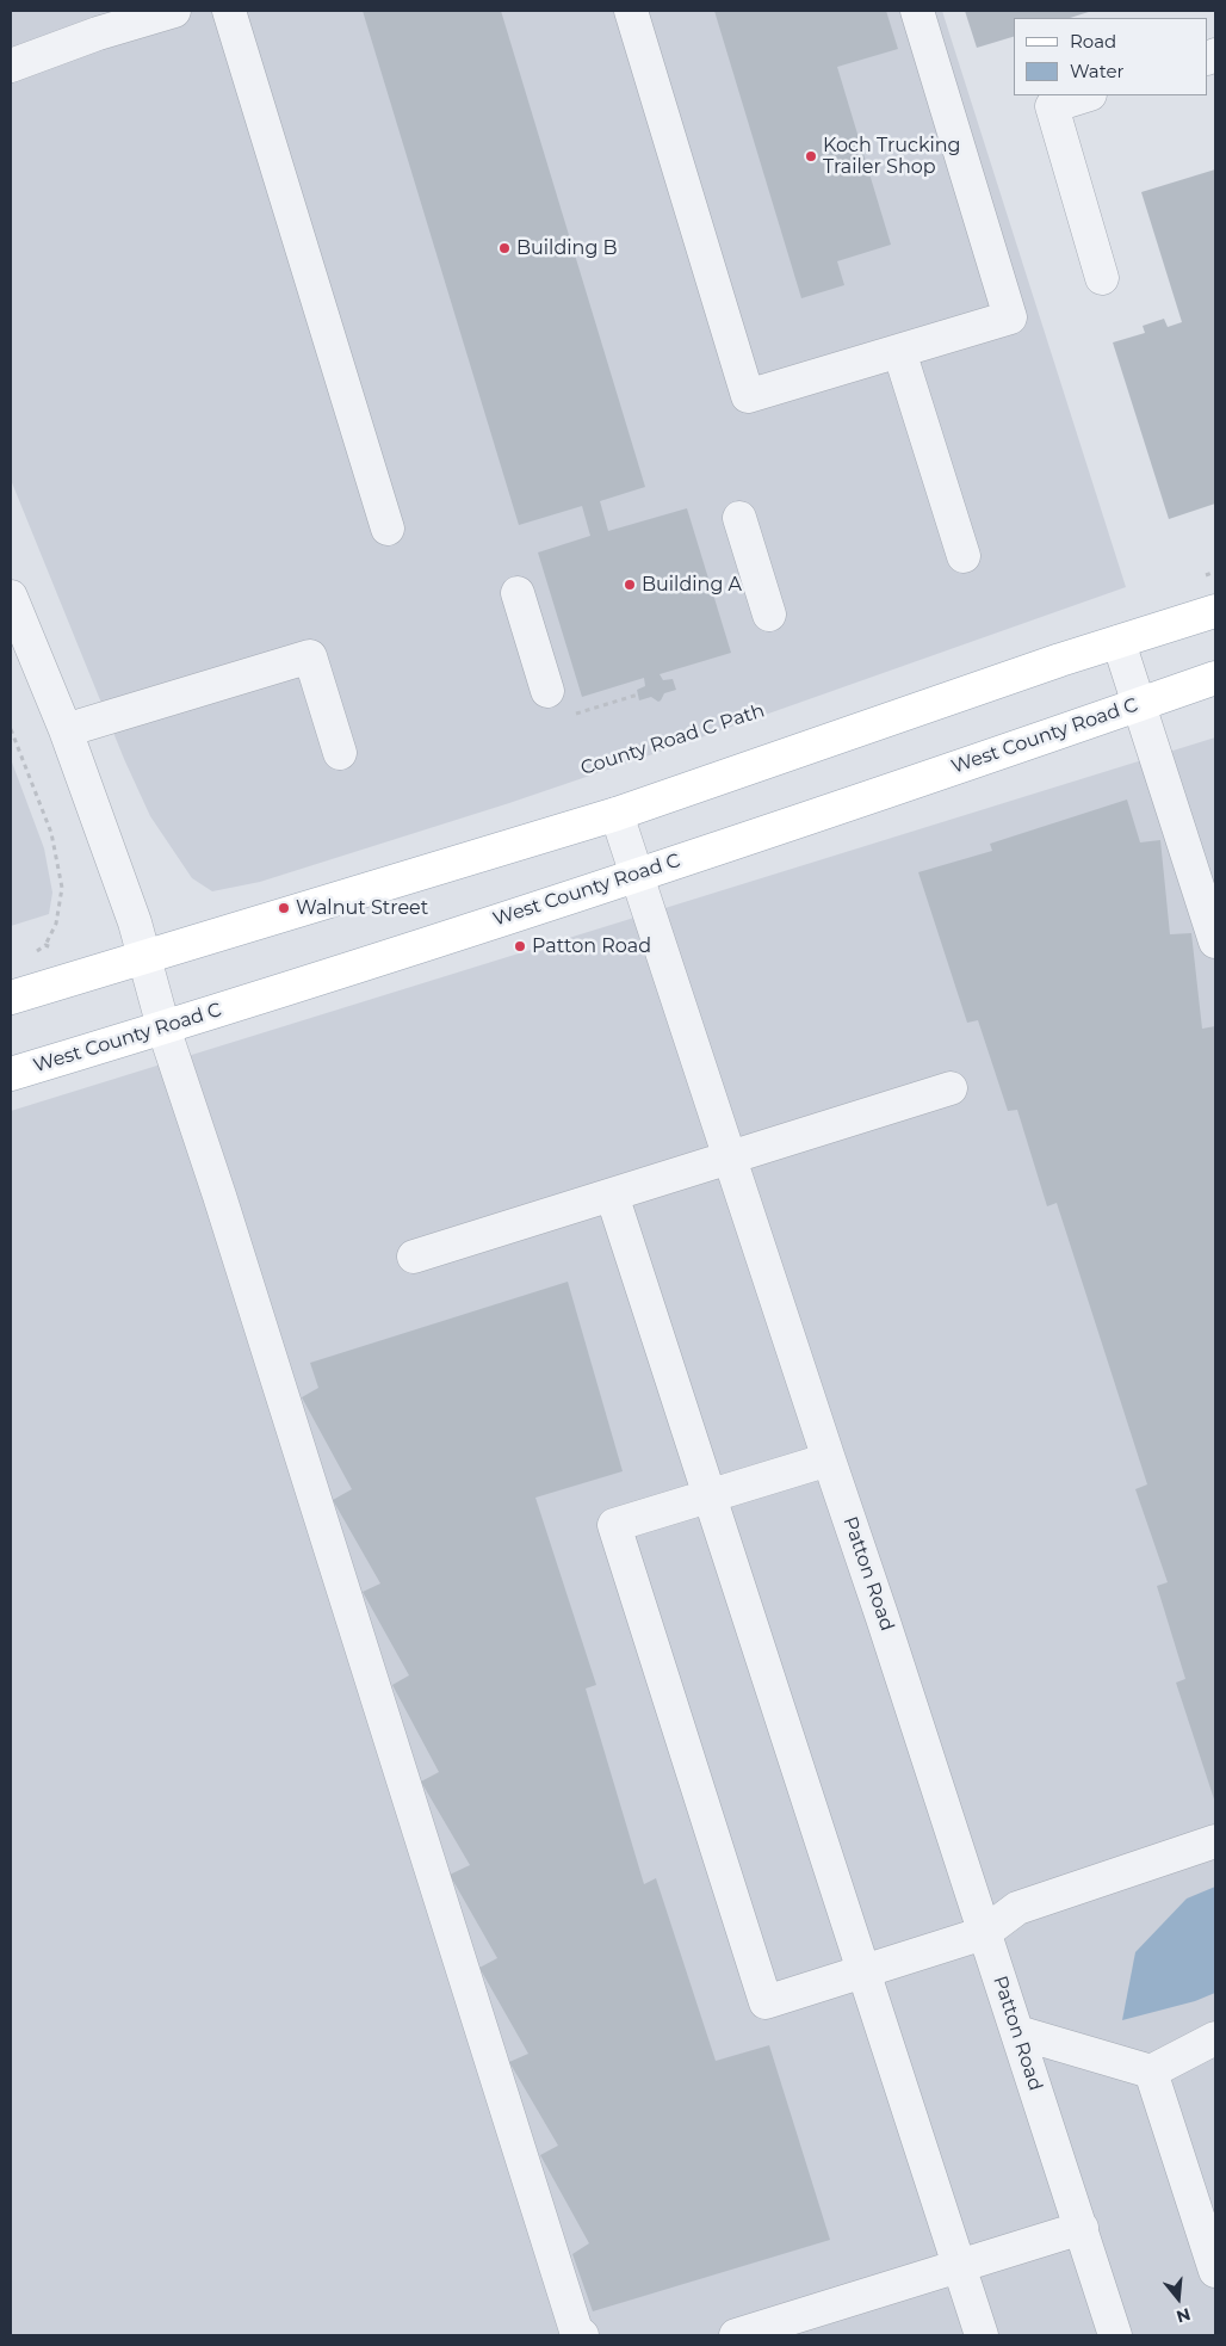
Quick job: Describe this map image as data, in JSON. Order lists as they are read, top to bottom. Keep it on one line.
{"streets":{"main road":["West County Road C"],"street":["Patton Road"]},"crossings":[["West County Road C","Patton Road"]],"places":["Koch Trucking Trailer Shop","Building B","Building A","Walnut Street","Patton Road"],"legend":["Road","Water"],"north":"bottom"}
